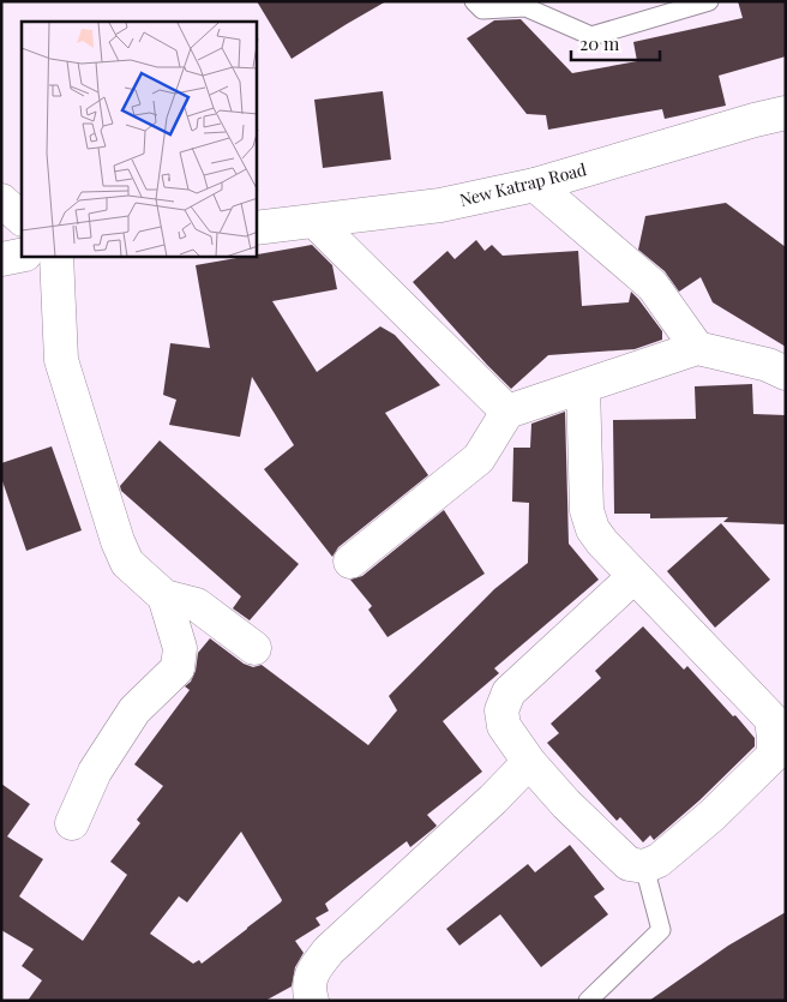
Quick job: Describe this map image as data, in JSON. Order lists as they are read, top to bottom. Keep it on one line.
{"streets":{"street":["New Katrap Road"]},"scale_bar":"20 m"}
